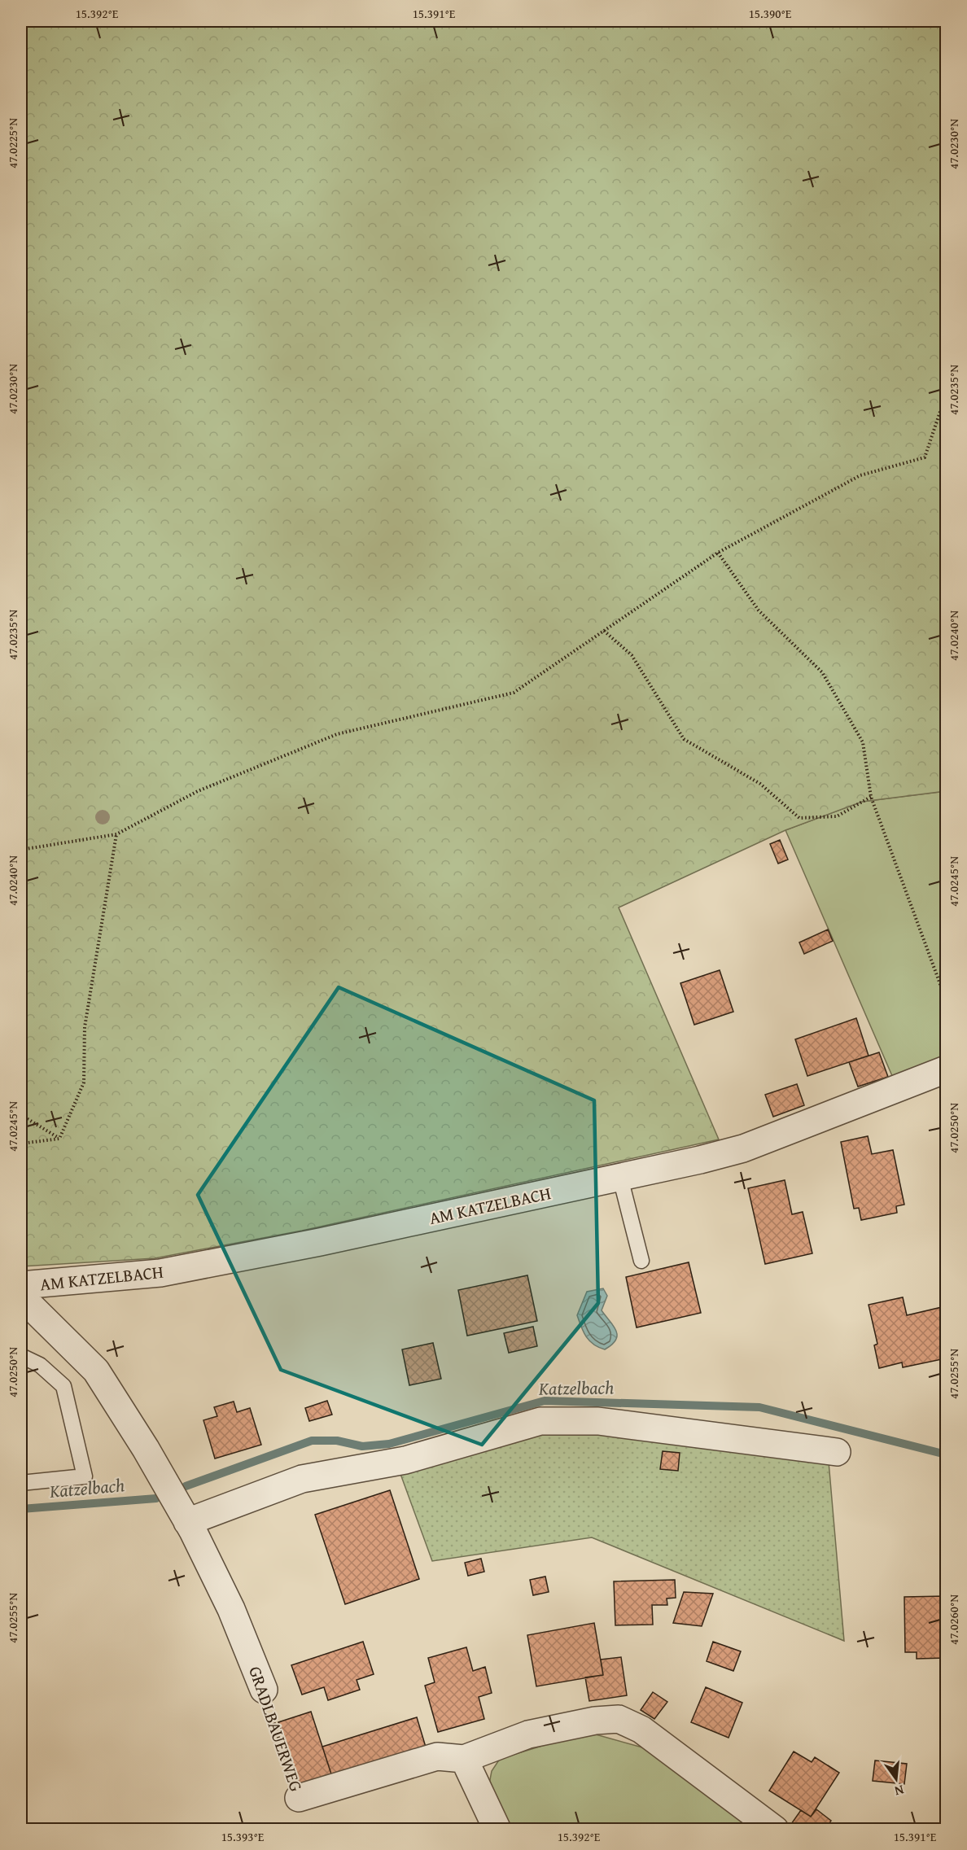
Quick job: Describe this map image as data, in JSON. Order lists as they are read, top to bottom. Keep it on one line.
{"streets":{"street":["AM KATZELBACH","GRADLBAUERWEG"]},"water":["Katzelbach"],"north":"bottom","coordinates":["15.392°E","15.391°E","15.390°E","47.0225°N","47.0230°N","47.0235°N","47.0240°N","47.0245°N","47.0250°N","47.0255°N","47.0260°N","15.393°E"]}
